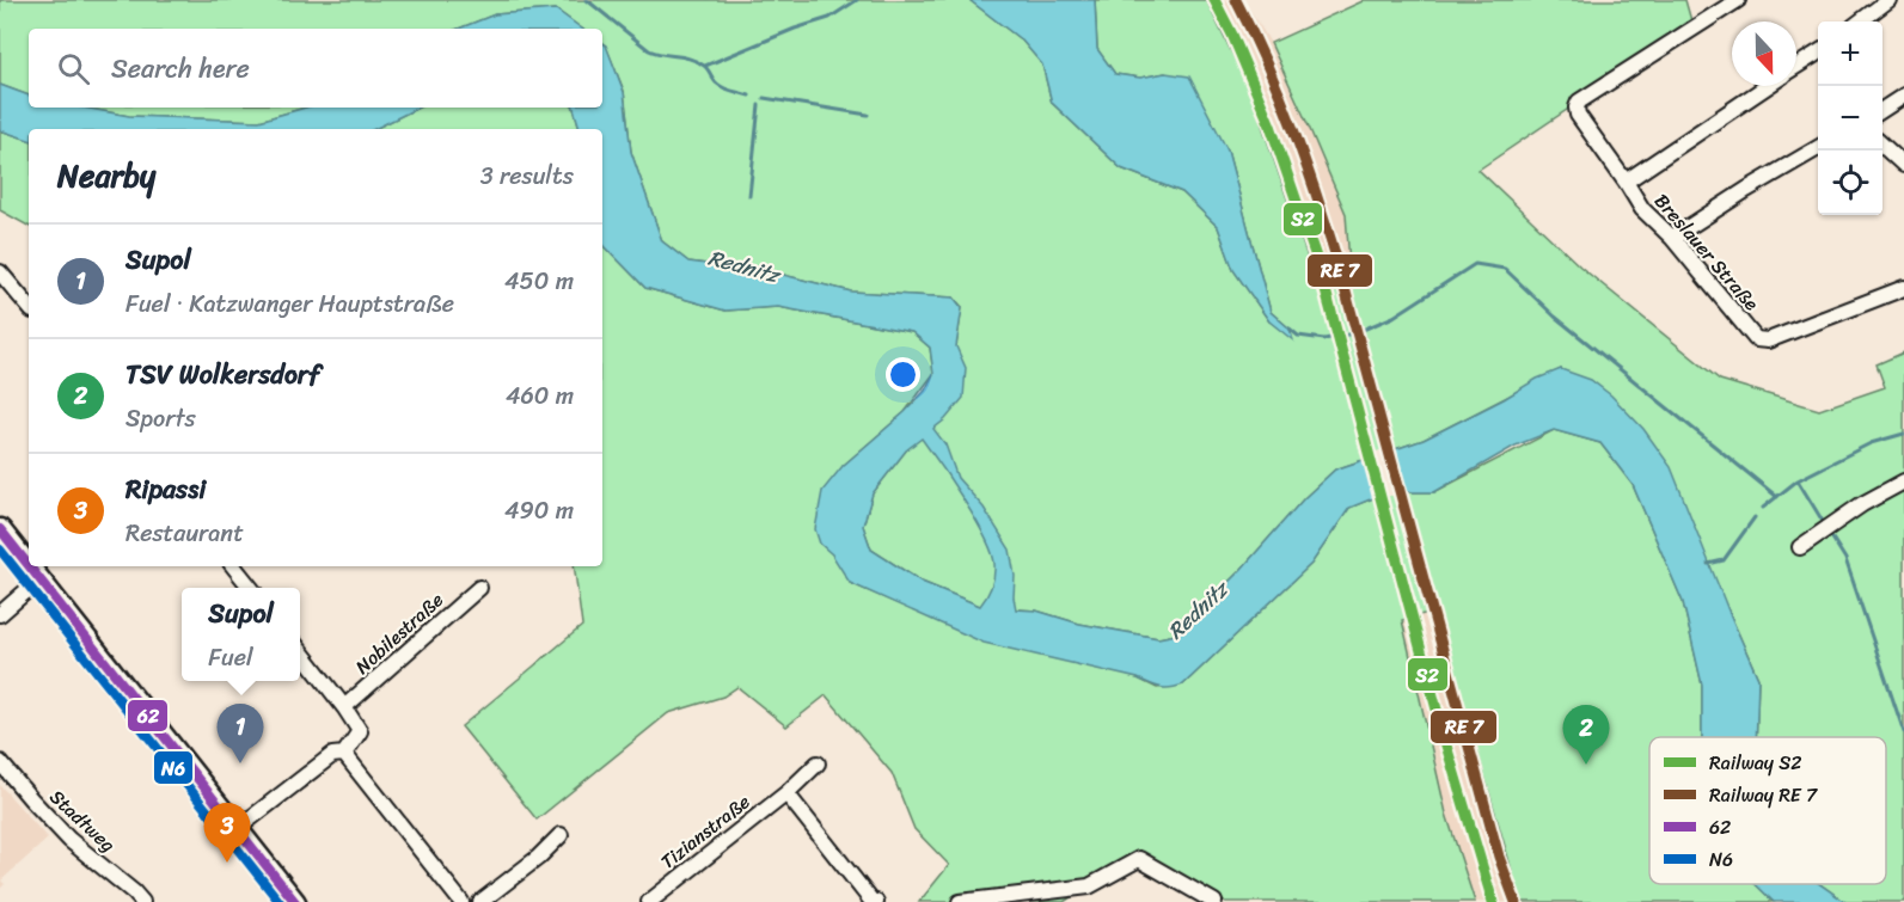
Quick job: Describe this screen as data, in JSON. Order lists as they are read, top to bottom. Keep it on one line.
{"streets":{"street":["Breslauer Straße","Nobilestraße","Stadtweg","Tizianstraße"]},"water":["Rednitz"],"lines":["rail line S2","transit line 62","transit line N6"],"legend":["Railway S2","Railway RE 7","62","N6"],"north":"bottom","page":{"map_buttons":["+","−"],"search":"Search here","heading":["Nearby","3 results"],"list":[{"mark":"1","name":"Supol","note":"Fuel · Katzwanger Hauptstraße","value":"450 m"},{"mark":"2","name":"TSV Wolkersdorf","note":"Sports","value":"460 m"},{"mark":"3","name":"Ripassi","note":"Restaurant","value":"490 m"}],"popup":["Supol","Fuel"],"pins":["1","2","3"]}}
